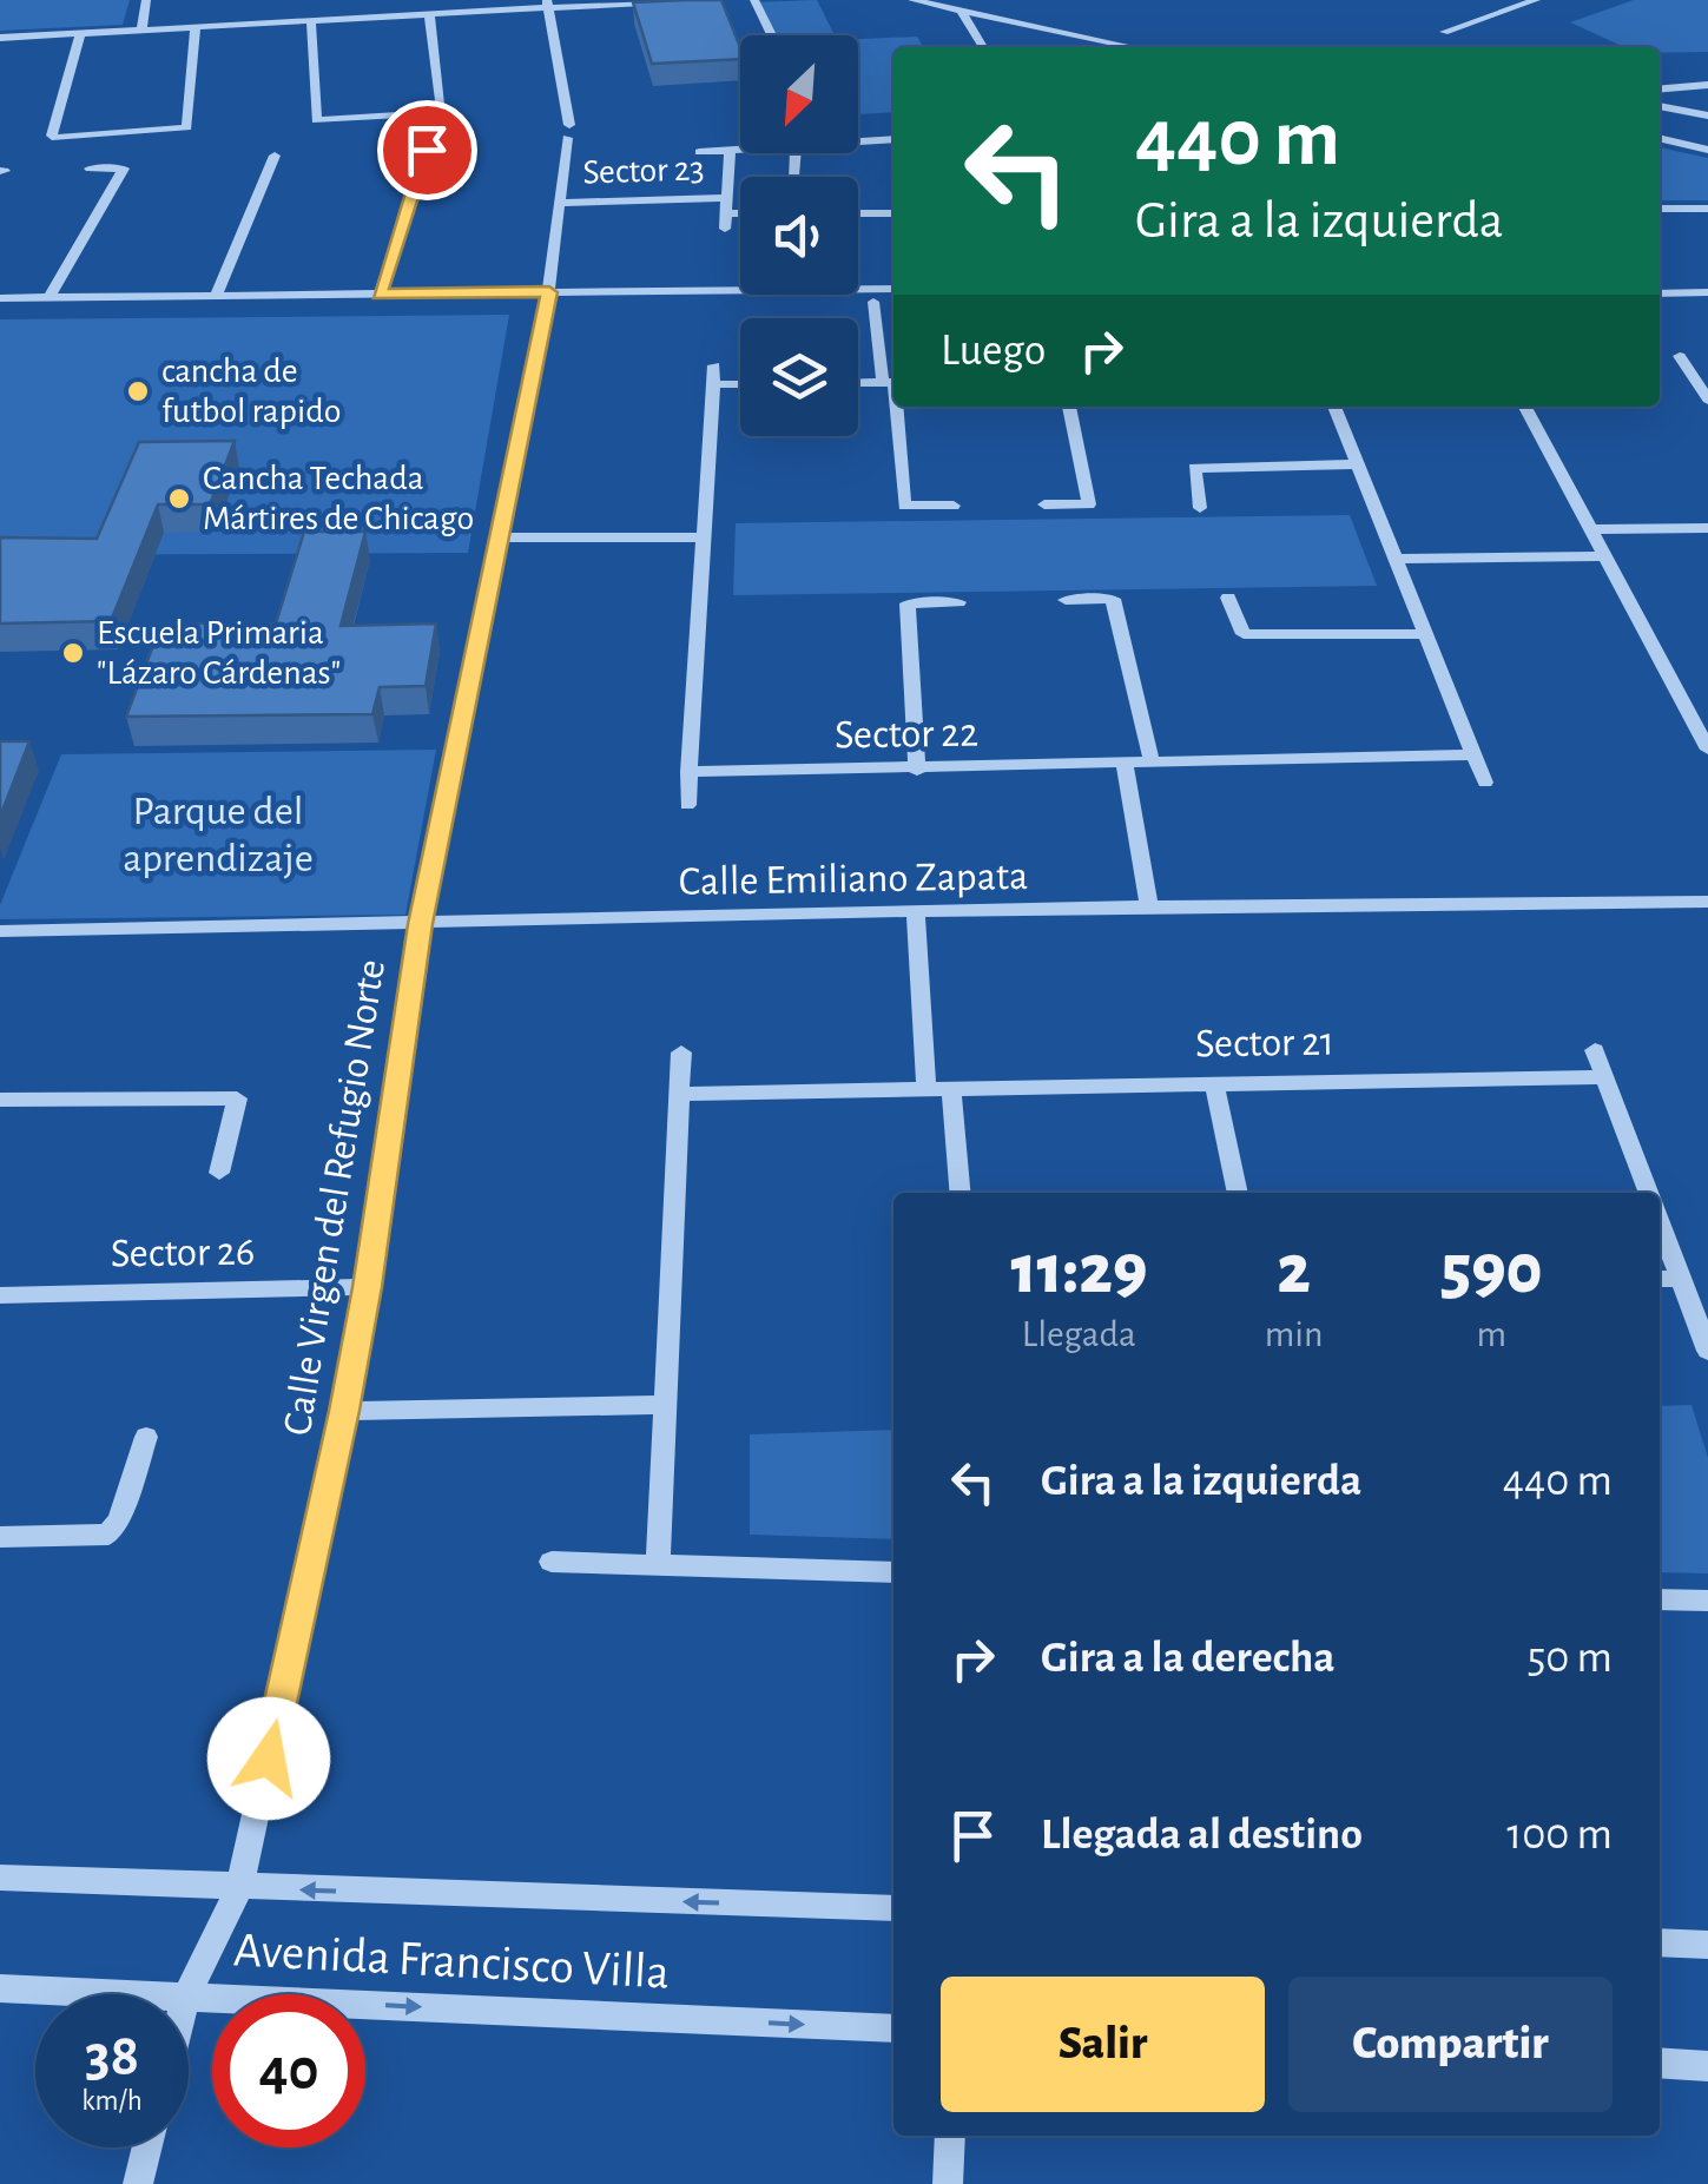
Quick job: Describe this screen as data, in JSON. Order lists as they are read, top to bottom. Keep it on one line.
{"streets":{"street":["Sector 23","Sector 22","Calle Emiliano Zapata","Sector 21","Calle Virgen del Refugio Norte","Sector 26","Avenida Francisco Villa"]},"crossings":[["Sector 23","Calle Virgen del Refugio Norte"],["Calle Emiliano Zapata","Calle Virgen del Refugio Norte"],["Calle Virgen del Refugio Norte","Sector 26"],["Calle Virgen del Refugio Norte","Avenida Francisco Villa"]],"parks":["Parque del aprendizaje"],"places":["cancha de futbol rapido","Cancha Techada Mártires de Chicago","Escuela Primaria \"Lázaro Cárdenas\""],"north":"bottom left","page":{"turn":["440 m","Gira a la izquierda"],"then":"Luego","eta":["11:29","Llegada","2","min","590","m"],"list":[{"name":"Gira a la izquierda","value":"440 m"},{"name":"Gira a la derecha","value":"50 m"},{"name":"Llegada al destino","value":"100 m"}],"buttons":["Salir","Compartir"],"speed":"38 km/h","limit":"40"}}
